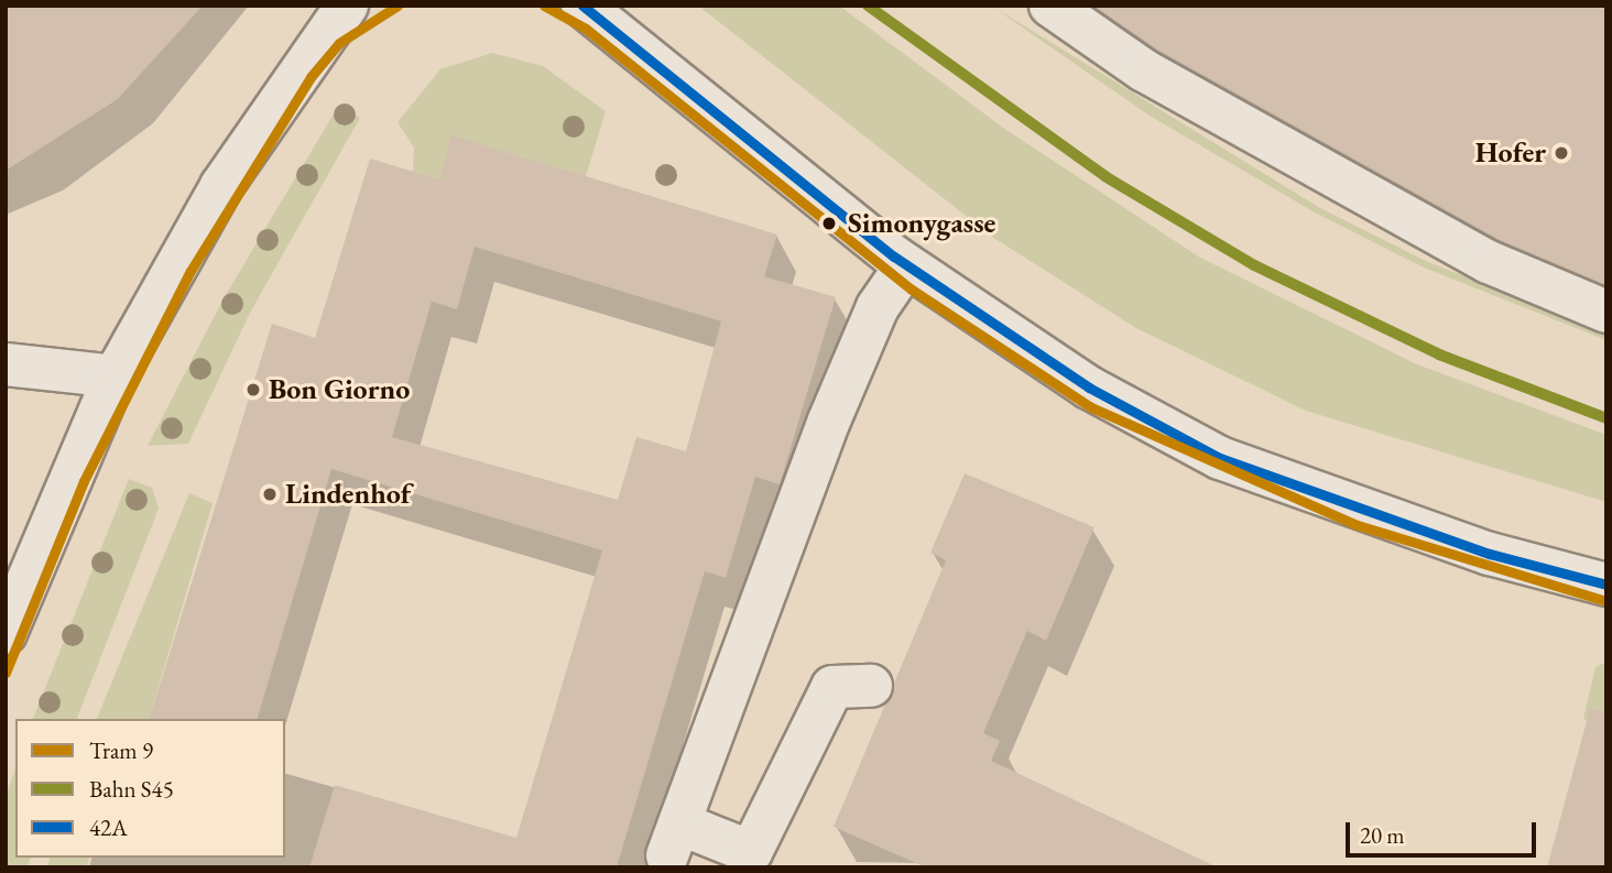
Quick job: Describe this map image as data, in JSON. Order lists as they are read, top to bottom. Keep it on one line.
{"places":["Hofer","Simonygasse","Bon Giorno","Lindenhof"],"lines":["tram line 9","rail line S45","transit line 42A"],"legend":["Tram 9","Bahn S45","42A"],"scale_bar":"20 m"}
